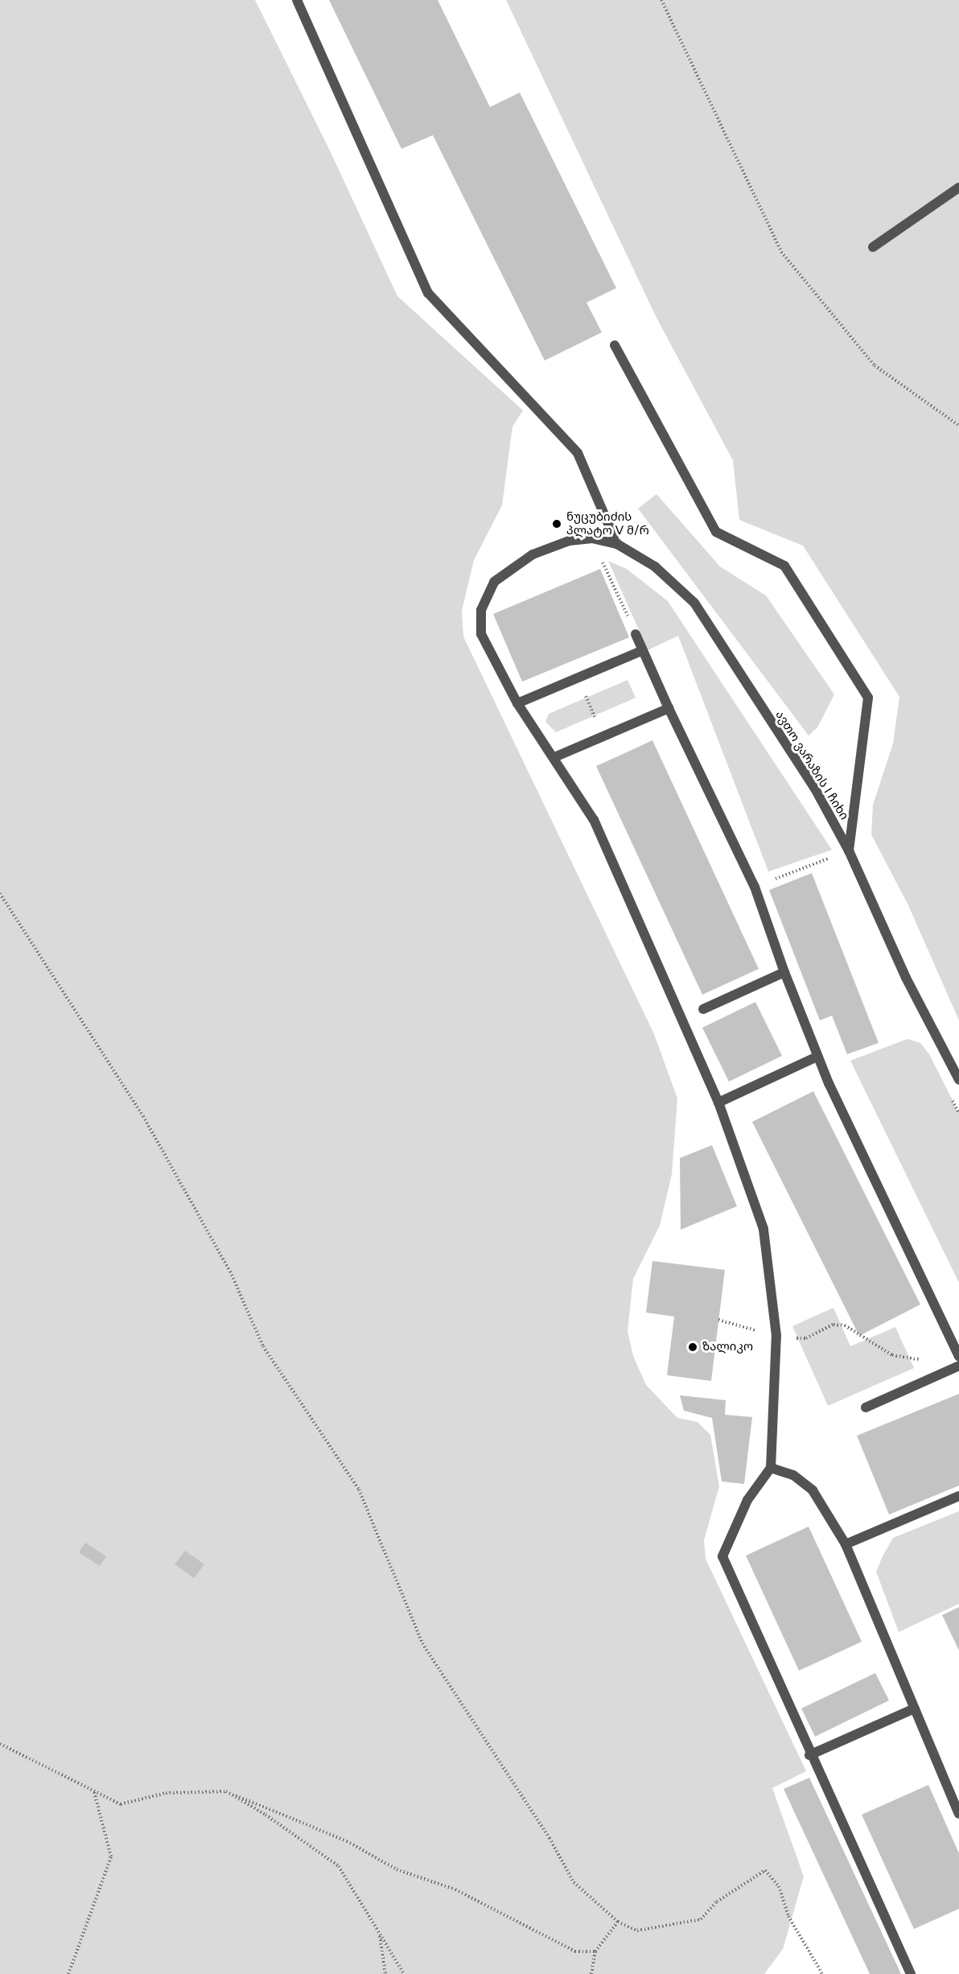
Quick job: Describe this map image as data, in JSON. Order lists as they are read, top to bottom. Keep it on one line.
{"streets":{"street":["ავთო ვარაზის I ჩიხი"]},"places":["ნუცუბიძის პლატო V მ/რ","ზალიკო"]}
